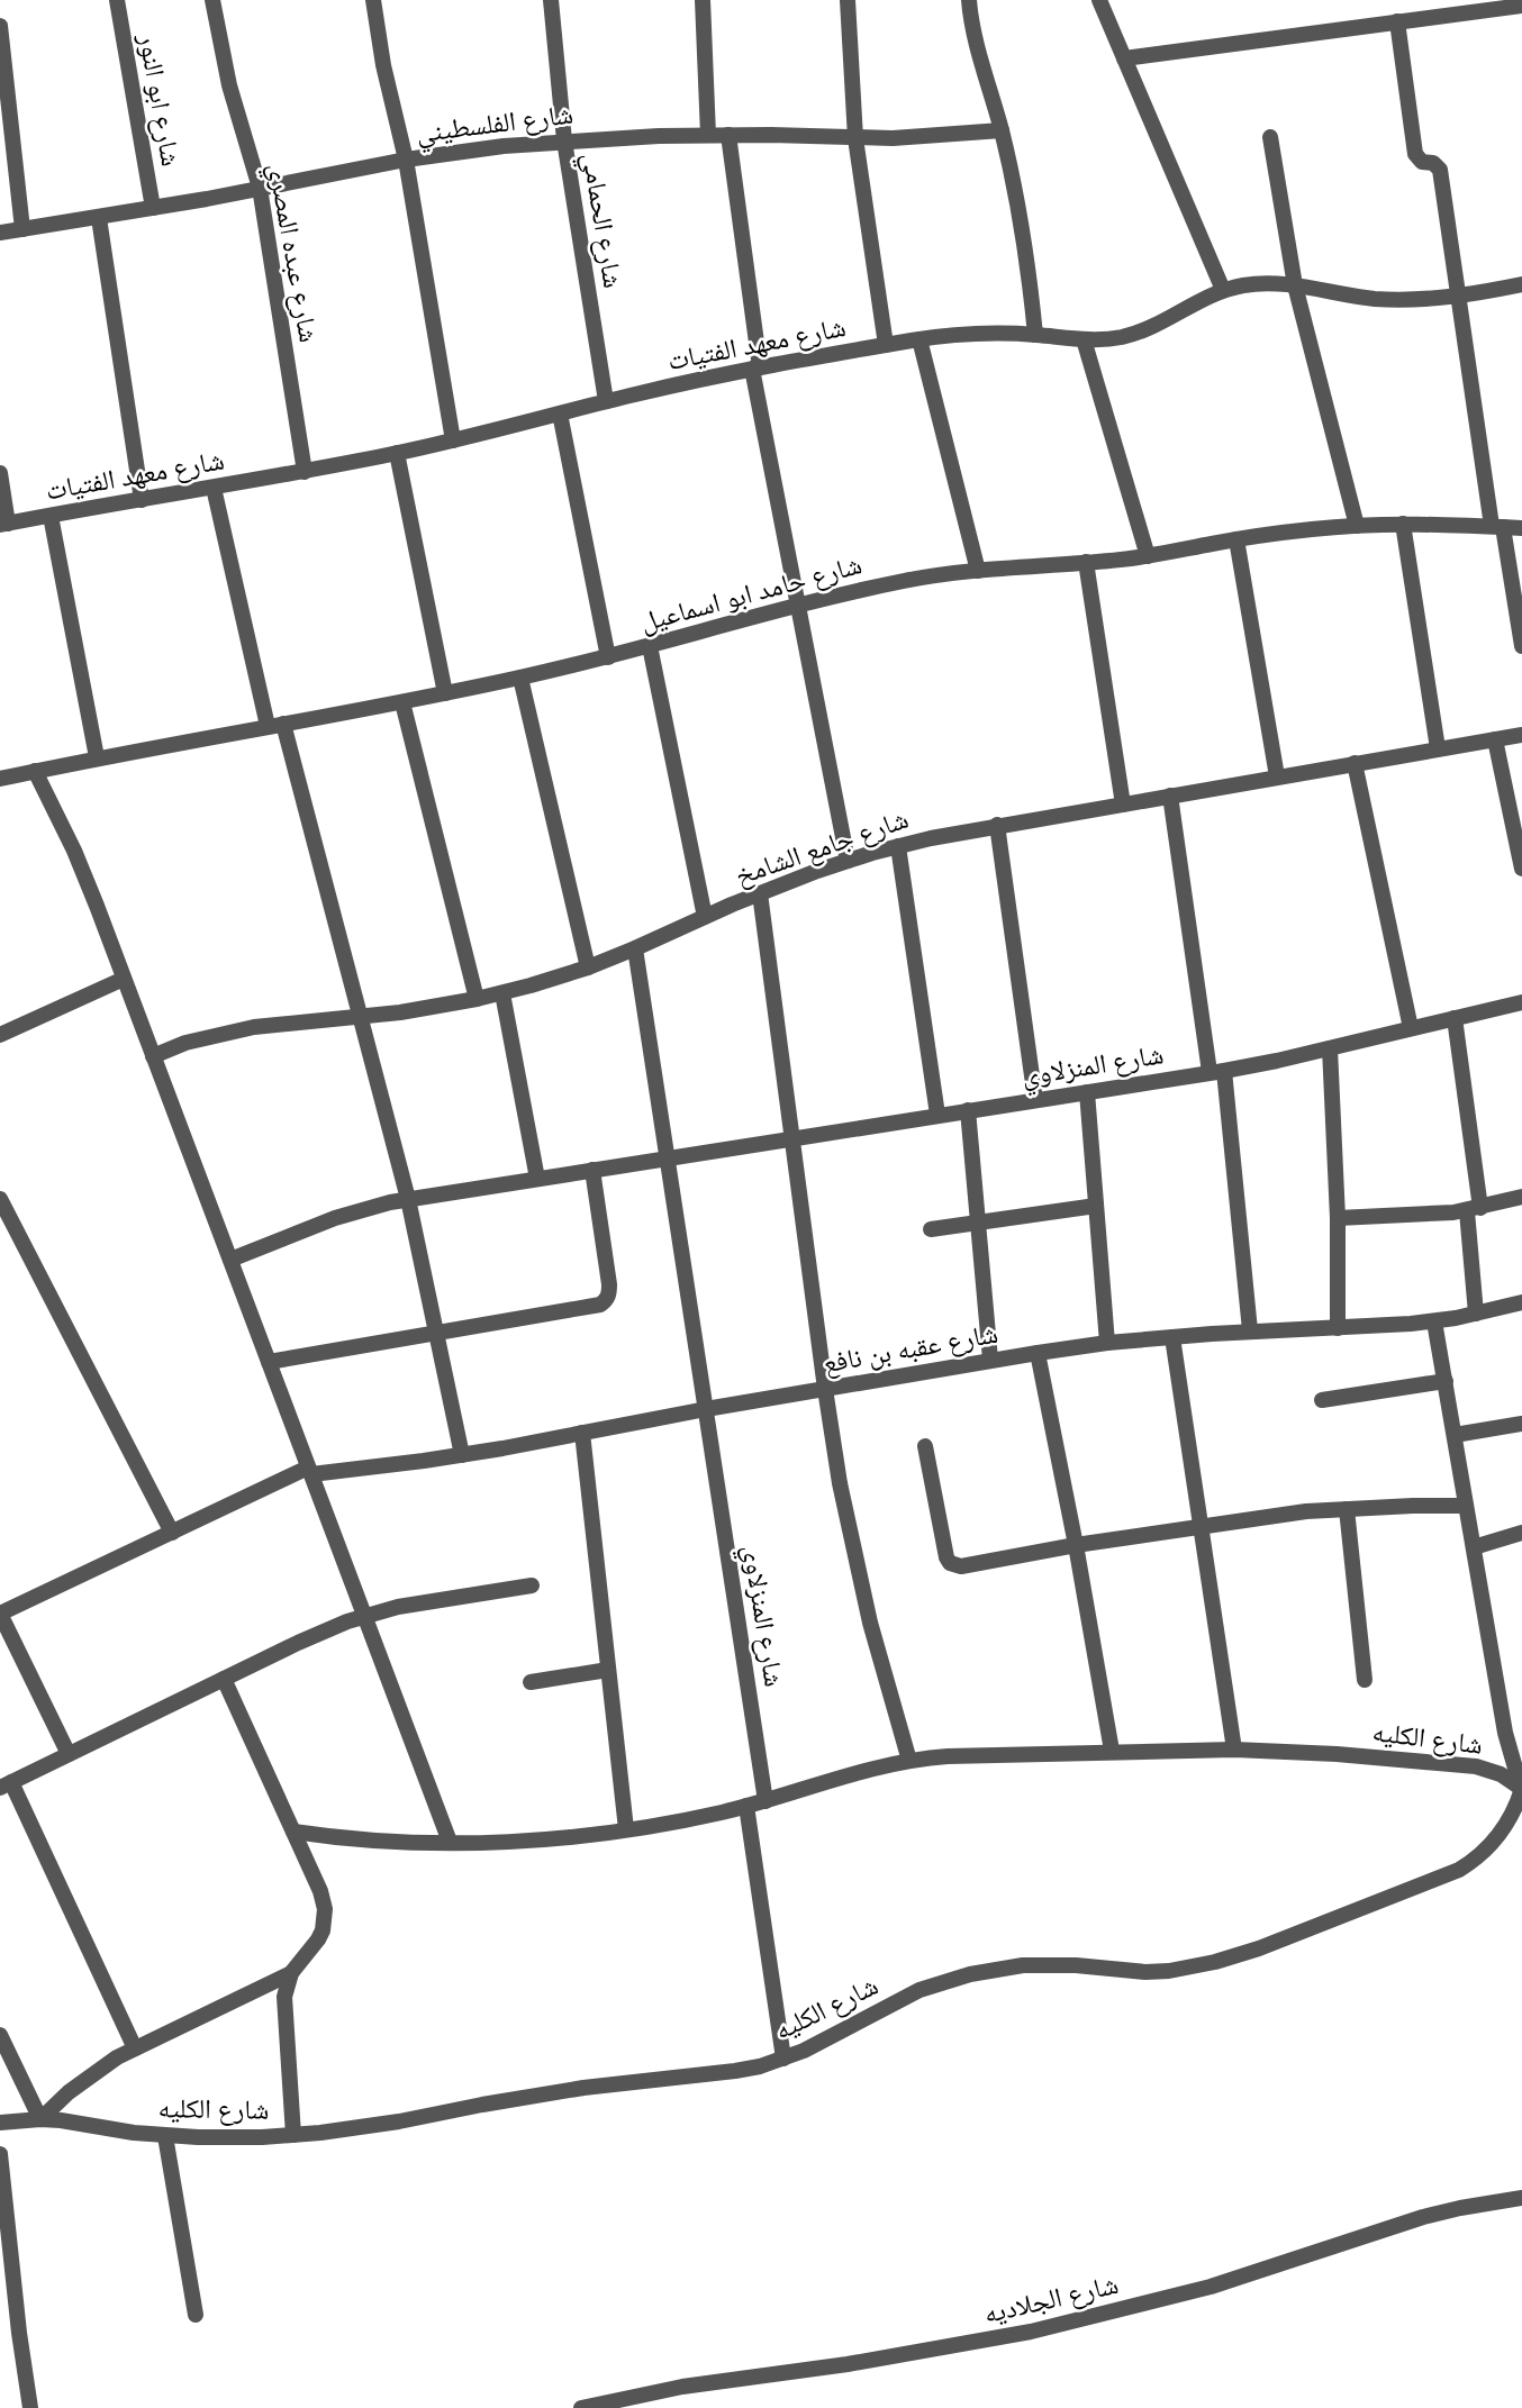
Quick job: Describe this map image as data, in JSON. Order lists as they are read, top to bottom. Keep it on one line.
{"streets":{"street":["شارع ابو النور","شارع الفلسطيني","شارع الحمامي","شارع عبده المصري","شارع معهد الفتيات","شارع حامد ابو اسماعيل","شارع جامع الشامخ","شارع المنزلاوي","شارع عقبه بن نافع","شارع الكليه","شارع الجلاديه"]},"crossings":[["شارع ابو النور","شارع الفلسطيني"],["شارع الفلسطيني","شارع الحمامي"],["شارع الفلسطيني","شارع عبده المصري"],["شارع الحمامي","شارع معهد الفتيات"],["شارع عبده المصري","شارع معهد الفتيات"],["شارع جامع الشامخ","شارع المنزلاوي"],["شارع المنزلاوي","شارع عقبه بن نافع"],["شارع المنزلاوي","شارع الكليه"]]}
